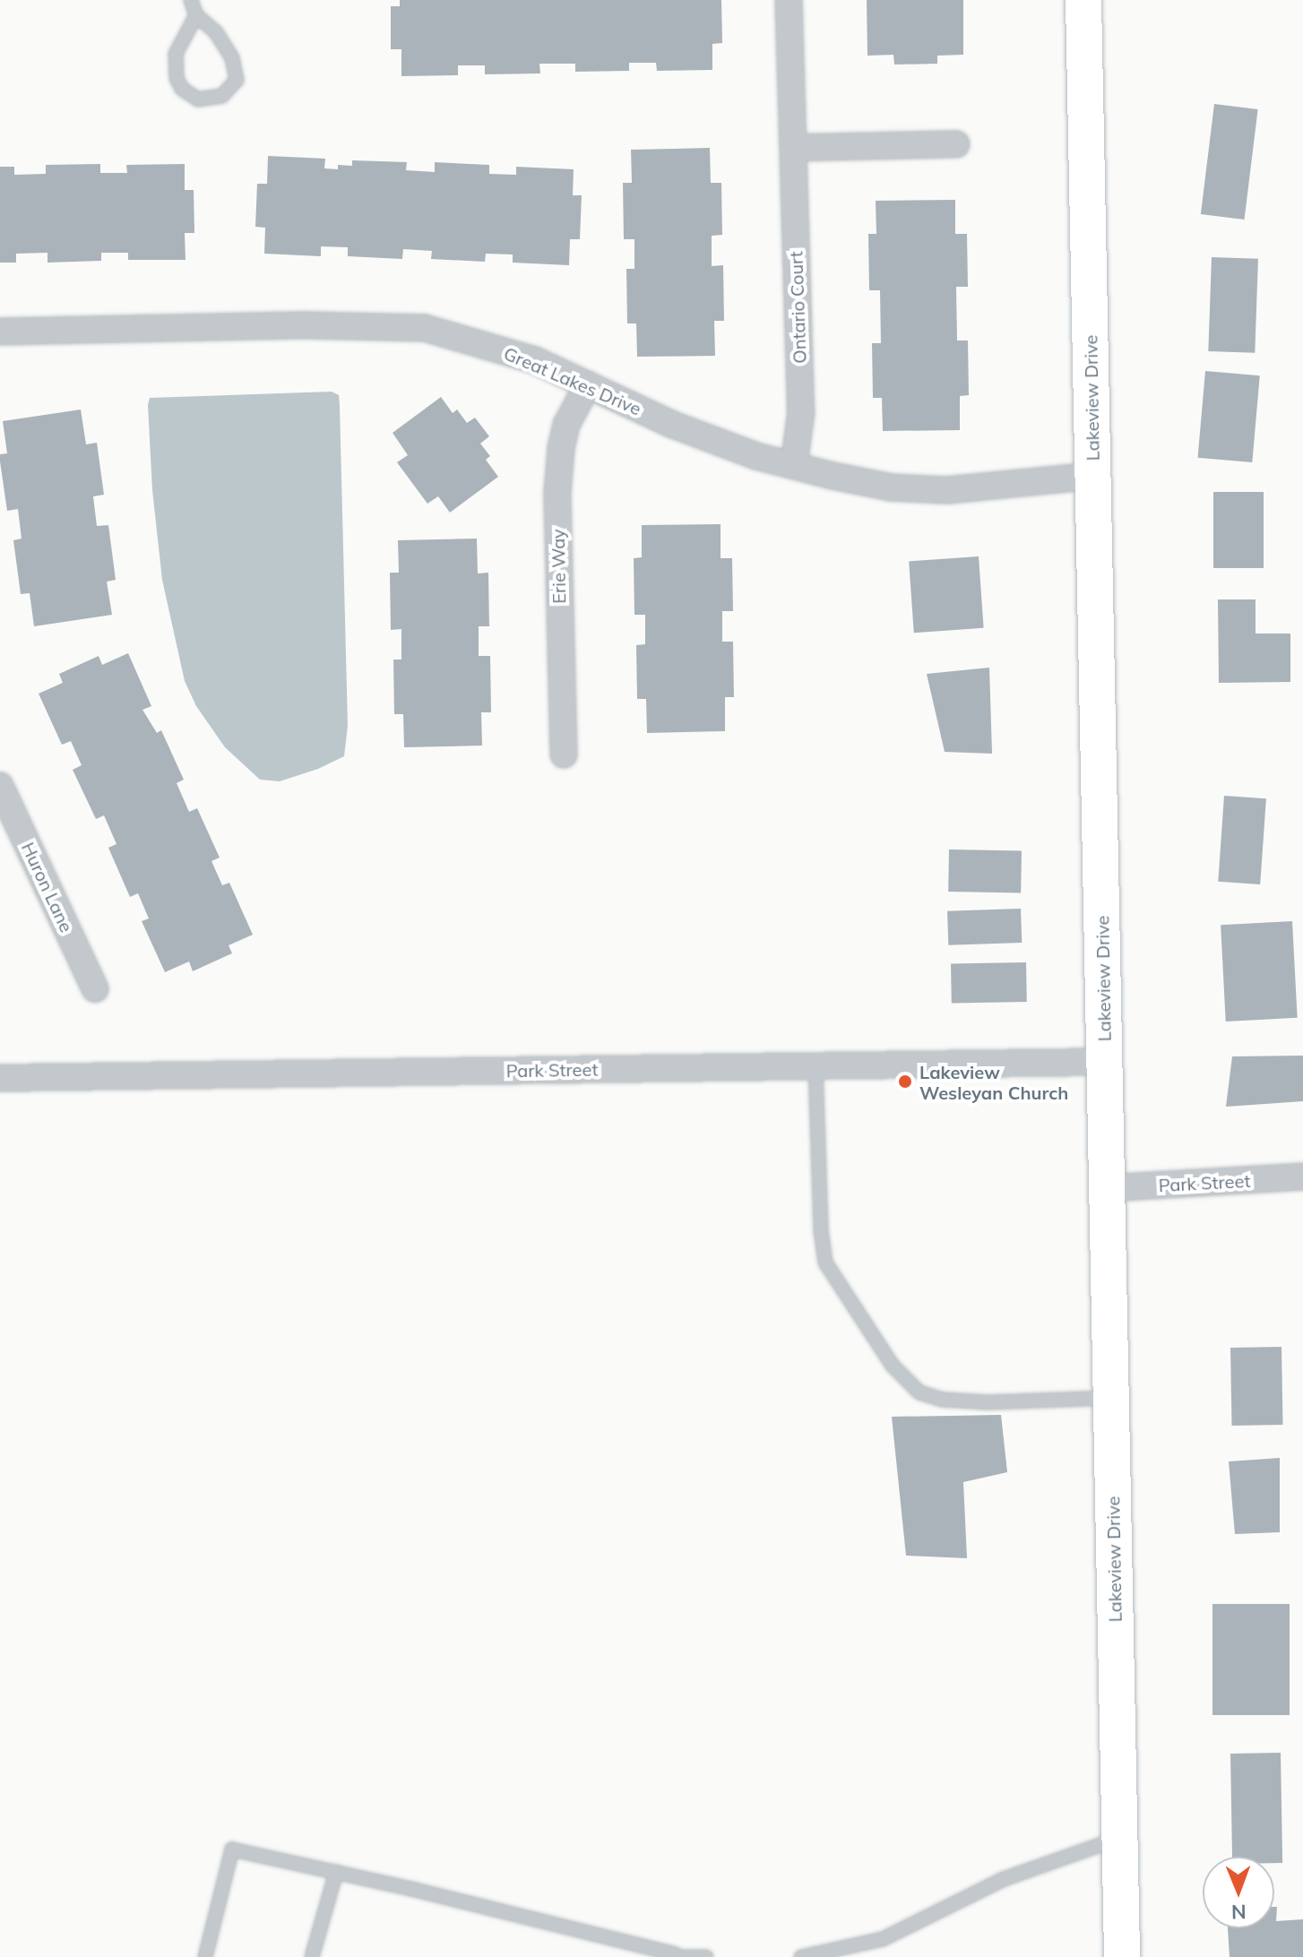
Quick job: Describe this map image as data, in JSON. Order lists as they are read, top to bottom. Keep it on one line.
{"streets":{"street":["Ontario Court","Great Lakes Drive","Lakeview Drive","Erie Way","Huron Lane","Park Street"]},"crossings":[["Ontario Court","Great Lakes Drive"],["Great Lakes Drive","Lakeview Drive"],["Great Lakes Drive","Erie Way"],["Lakeview Drive","Park Street"]],"places":["Lakeview Wesleyan Church"],"north":"bottom"}
